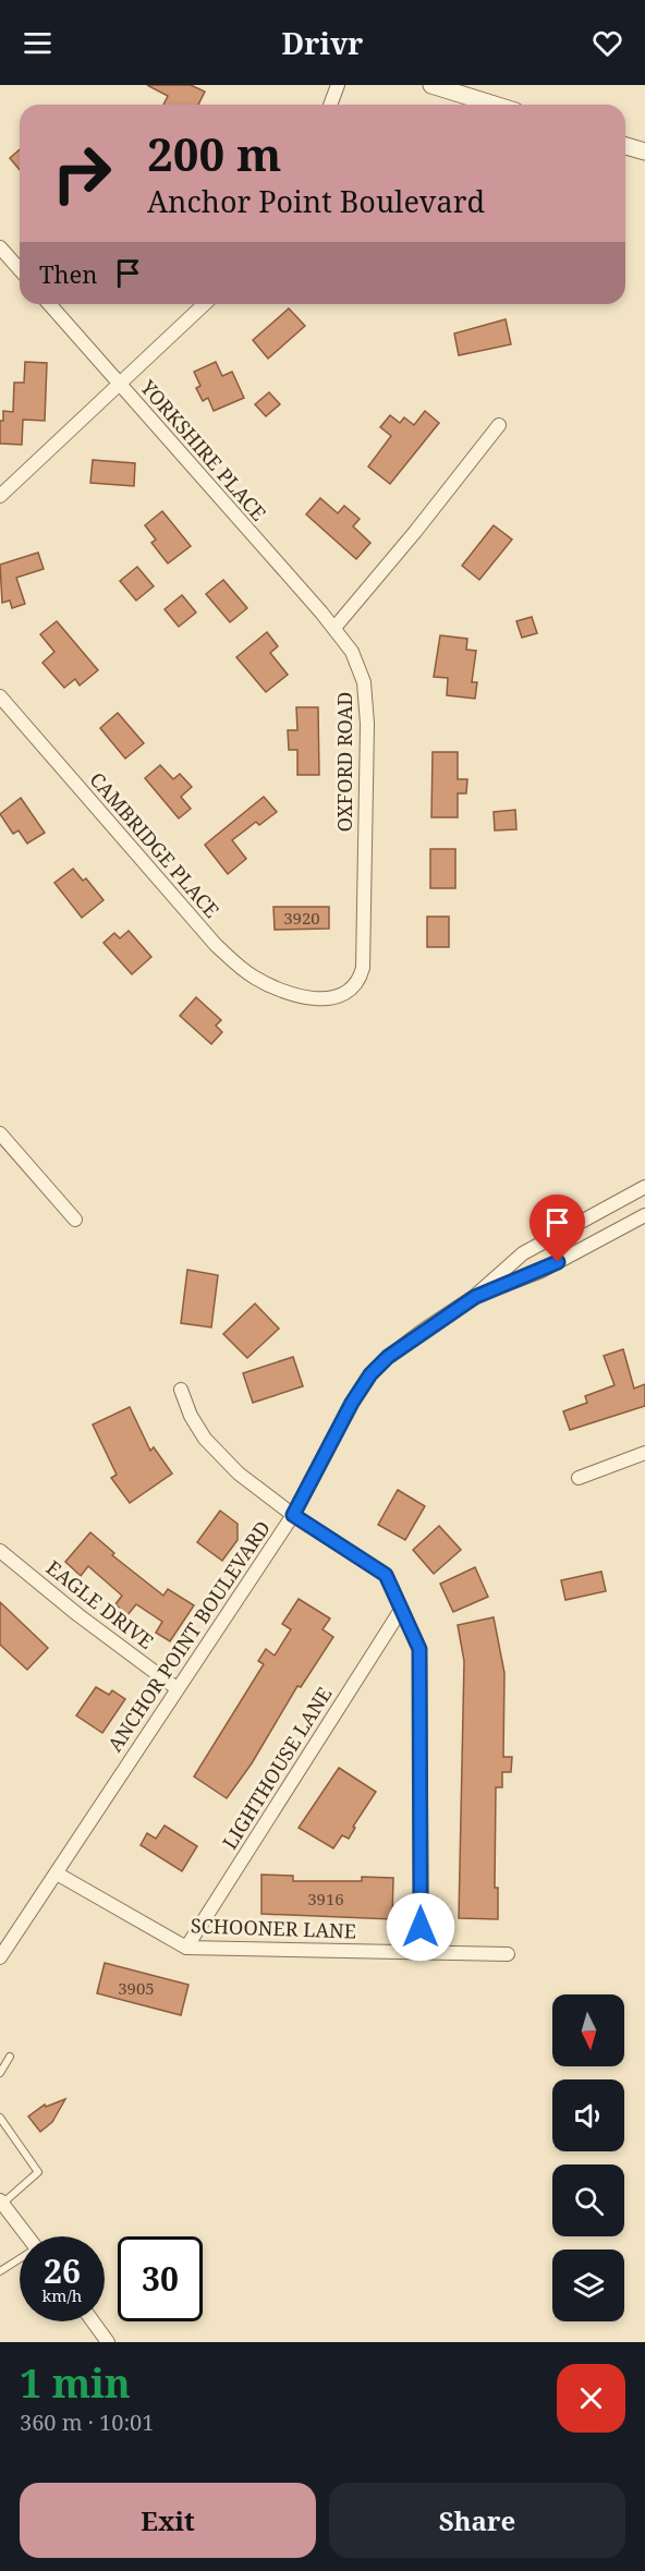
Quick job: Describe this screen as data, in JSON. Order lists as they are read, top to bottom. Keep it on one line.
{"streets":{"street":["YORKSHIRE PLACE","OXFORD ROAD","CAMBRIDGE PLACE","EAGLE DRIVE","ANCHOR POINT BOULEVARD","LIGHTHOUSE LANE","SCHOONER LANE"]},"crossings":[["YORKSHIRE PLACE","OXFORD ROAD"],["OXFORD ROAD","CAMBRIDGE PLACE"],["EAGLE DRIVE","ANCHOR POINT BOULEVARD"],["ANCHOR POINT BOULEVARD","SCHOONER LANE"],["LIGHTHOUSE LANE","SCHOONER LANE"]],"house_numbers":["3920","3916","3905"],"north":"bottom","page":{"header":"Drivr","turn":["200 m","Anchor Point Boulevard"],"then":"Then","speed":"26 km/h","limit":"30","heading":["1 min","360 m · 10:01"],"buttons":["Exit","Share"]}}
